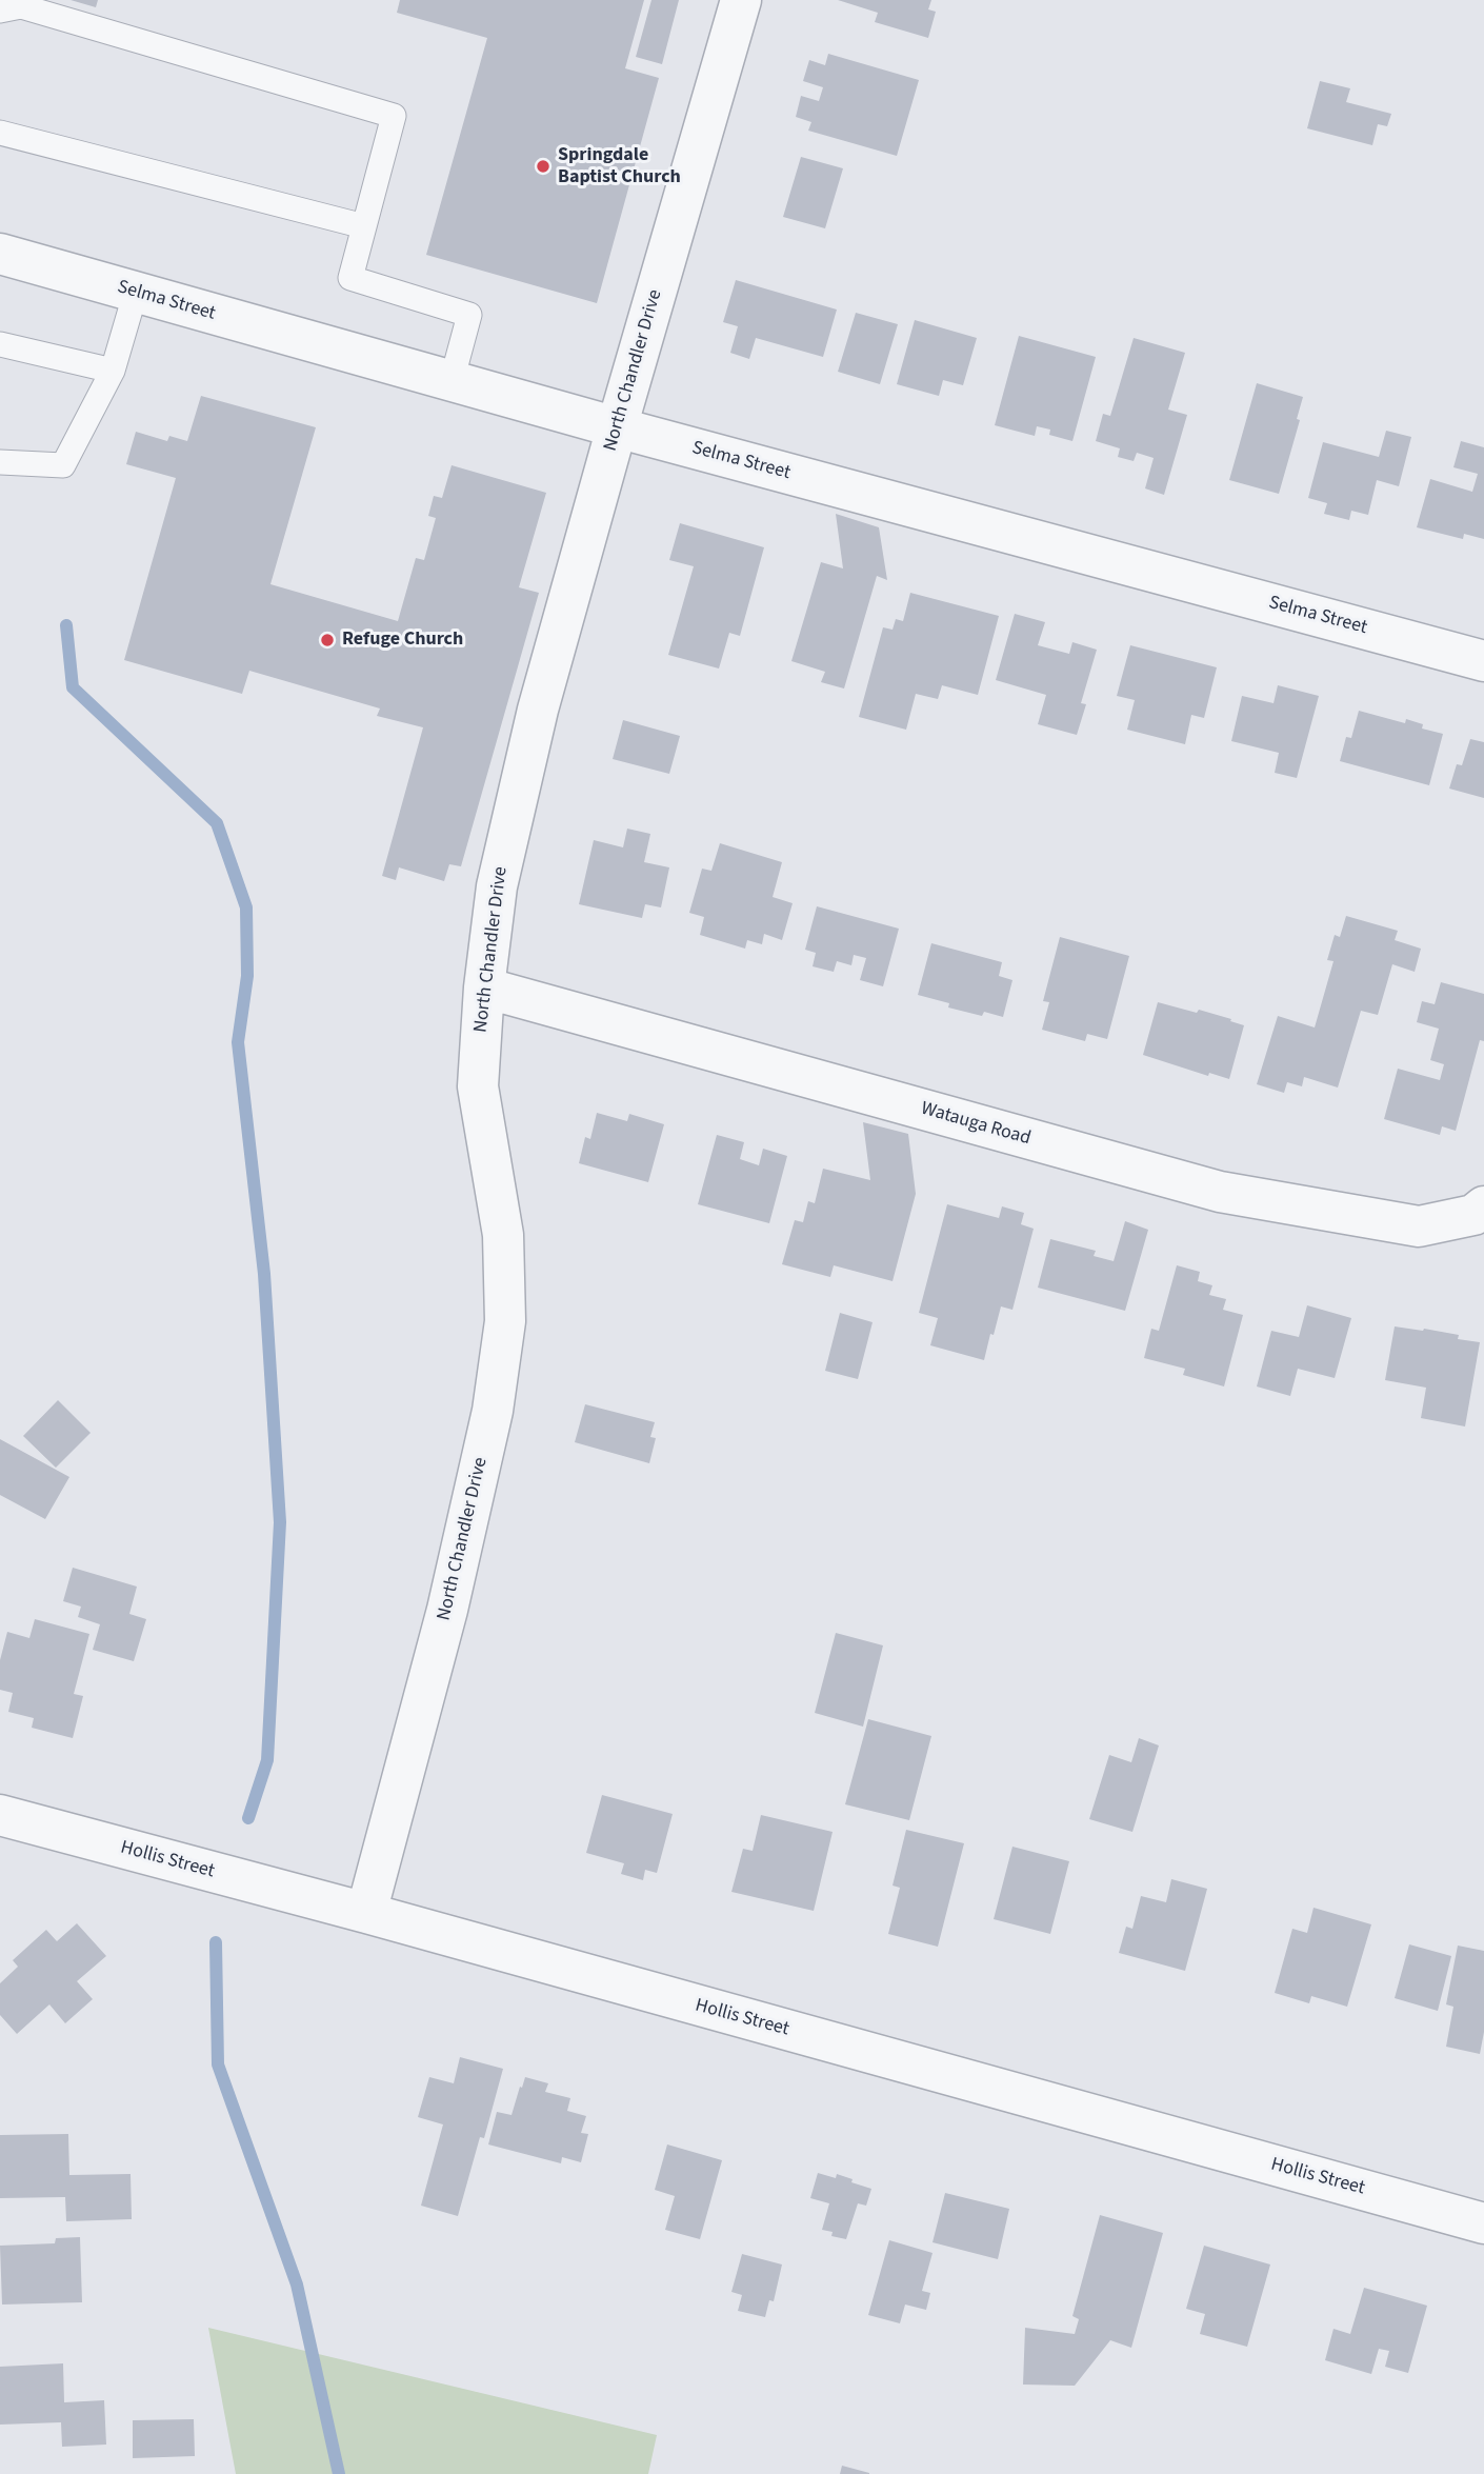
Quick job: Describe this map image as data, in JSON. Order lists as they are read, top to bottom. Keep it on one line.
{"streets":{"street":["Selma Street","North Chandler Drive","Watauga Road","Hollis Street"]},"crossings":[["Selma Street","North Chandler Drive"],["North Chandler Drive","Watauga Road"],["North Chandler Drive","Hollis Street"]],"places":["Springdale Baptist Church","Refuge Church"]}
